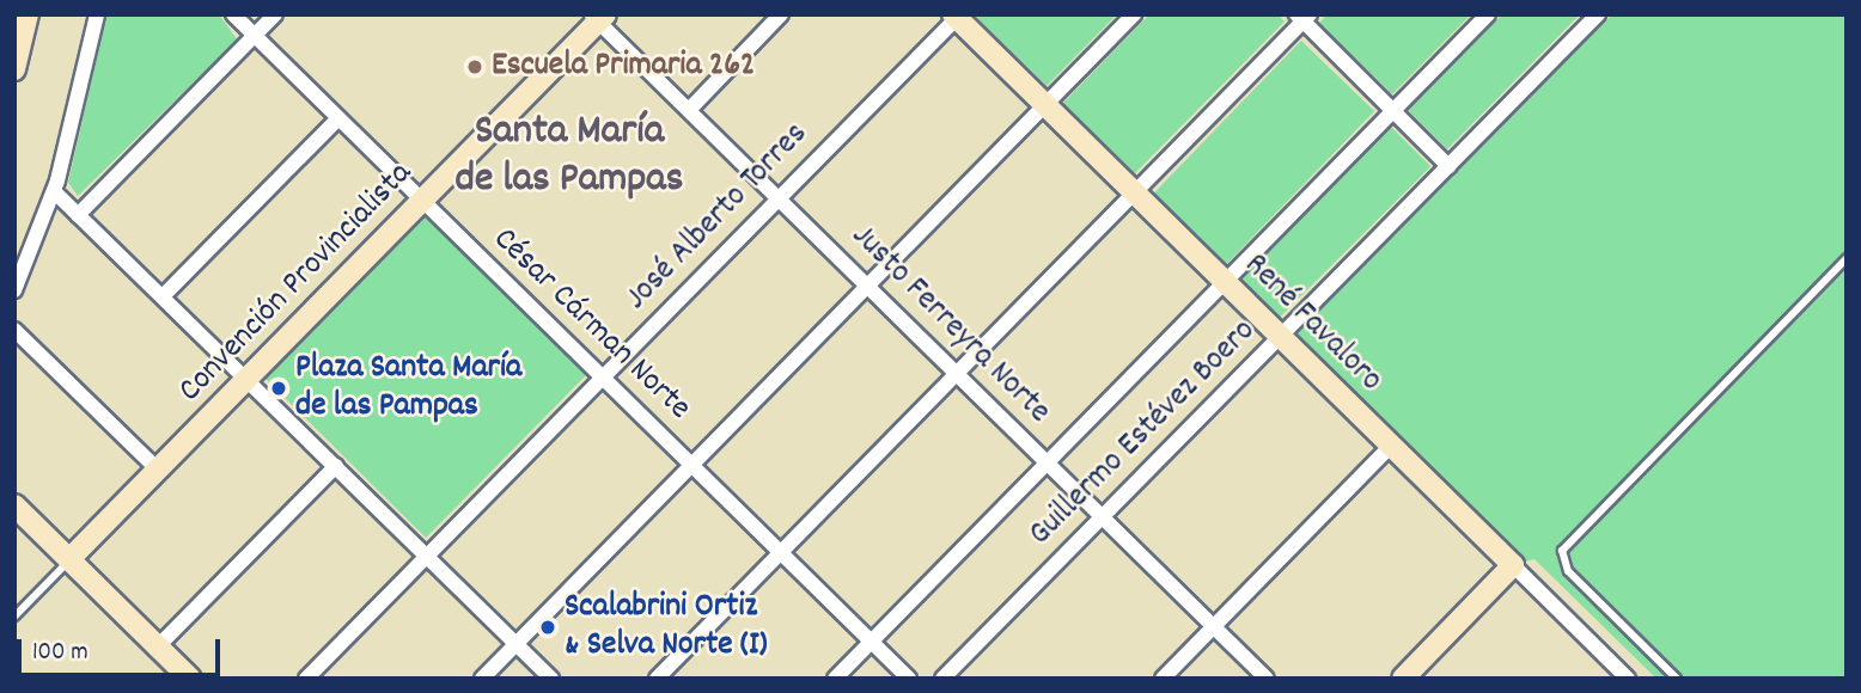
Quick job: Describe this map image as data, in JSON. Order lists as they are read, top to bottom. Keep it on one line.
{"streets":{"street":["José Alberto Torres","Convención Provincialista","René Favaloro","César Cárman Norte","Justo Ferreyra Norte","Guillermo Estévez Boero"]},"crossings":[["José Alberto Torres","René Favaloro"],["José Alberto Torres","César Cárman Norte"],["José Alberto Torres","Justo Ferreyra Norte"],["Convención Provincialista","César Cárman Norte"],["Convención Provincialista","Justo Ferreyra Norte"],["René Favaloro","Guillermo Estévez Boero"],["César Cárman Norte","Guillermo Estévez Boero"],["Justo Ferreyra Norte","Guillermo Estévez Boero"]],"districts":["Santa María de las Pampas"],"places":["Escuela Primaria 262","Plaza Santa María de las Pampas","Scalabrini Ortiz & Selva Norte (I)"],"scale_bar":"100 m"}
